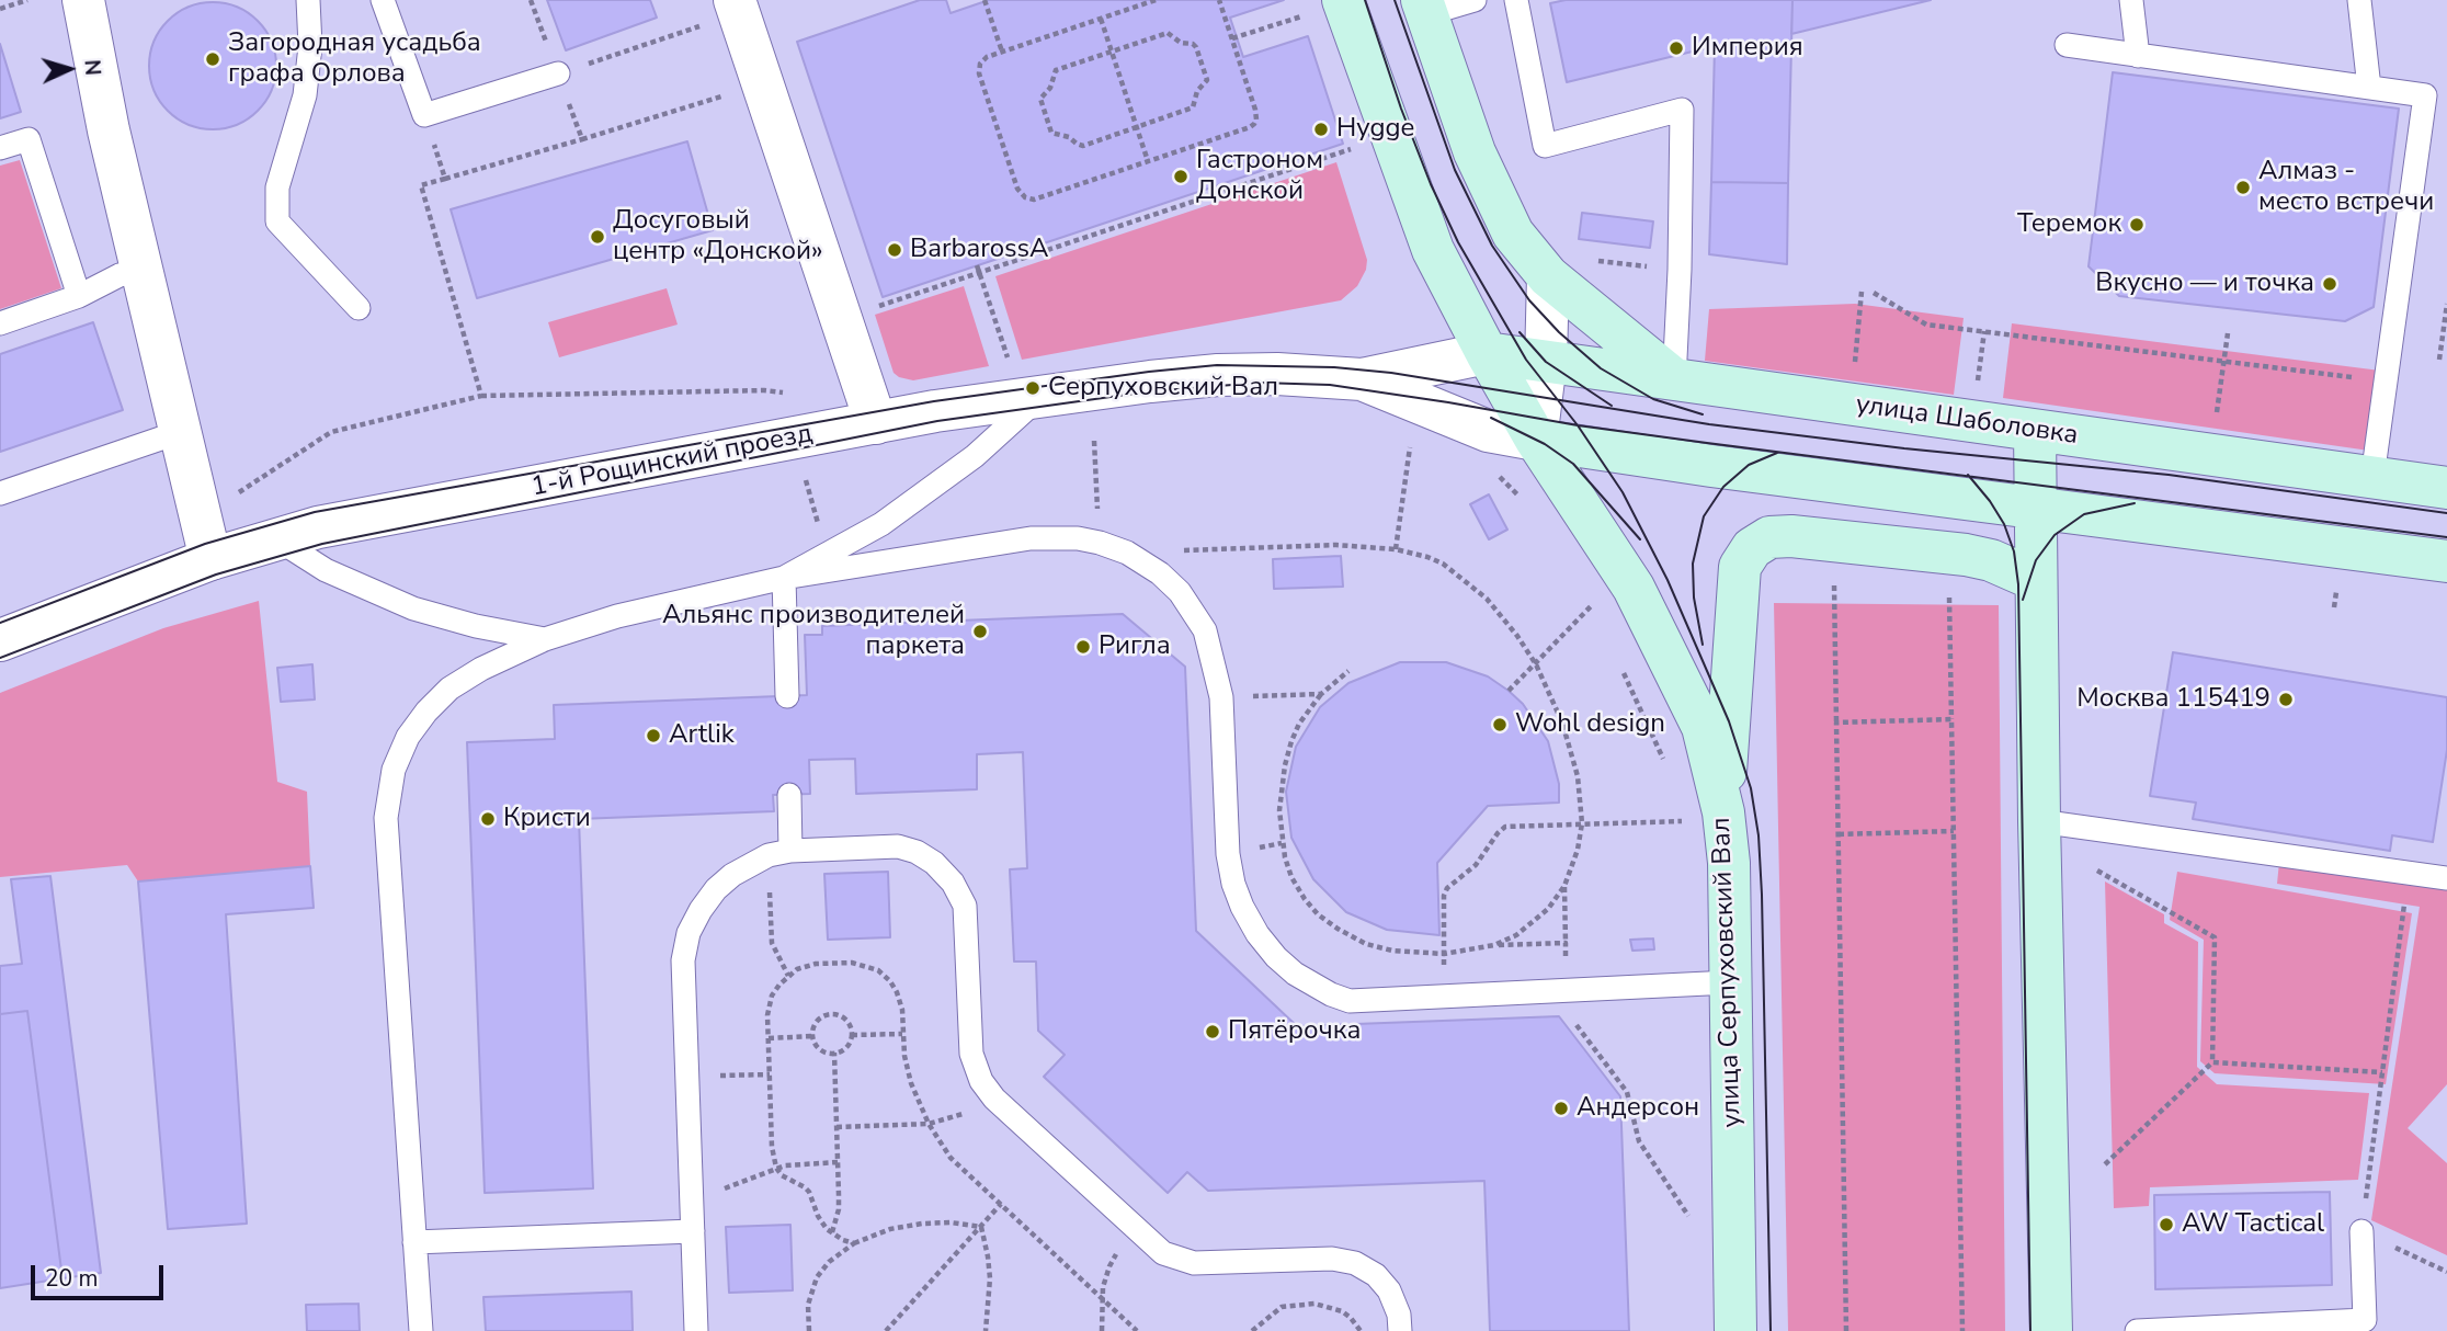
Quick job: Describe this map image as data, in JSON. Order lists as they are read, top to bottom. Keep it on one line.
{"streets":{"main road":["улица Шаболовка","улица Серпуховский Вал"],"street":["1-й Рощинский проезд"]},"crossings":[["улица Шаболовка","1-й Рощинский проезд"],["улица Шаболовка","улица Серпуховский Вал"],["1-й Рощинский проезд","улица Серпуховский Вал"]],"places":["Империя","Загородная усадьба графа Орлова","Hygge","Гастроном Донской","Алмаз - место встречи","Теремок","Досуговый центр «Донской»","BarbarossA","Вкусно — и точка","Серпуховский Вал","Альянс производителей паркета","Ригла","Москва 115419","Wohl design","Artlik","Кристи","Пятёрочка","Андерсон","AW Tactical"],"scale_bar":"20 m","north":"right"}
